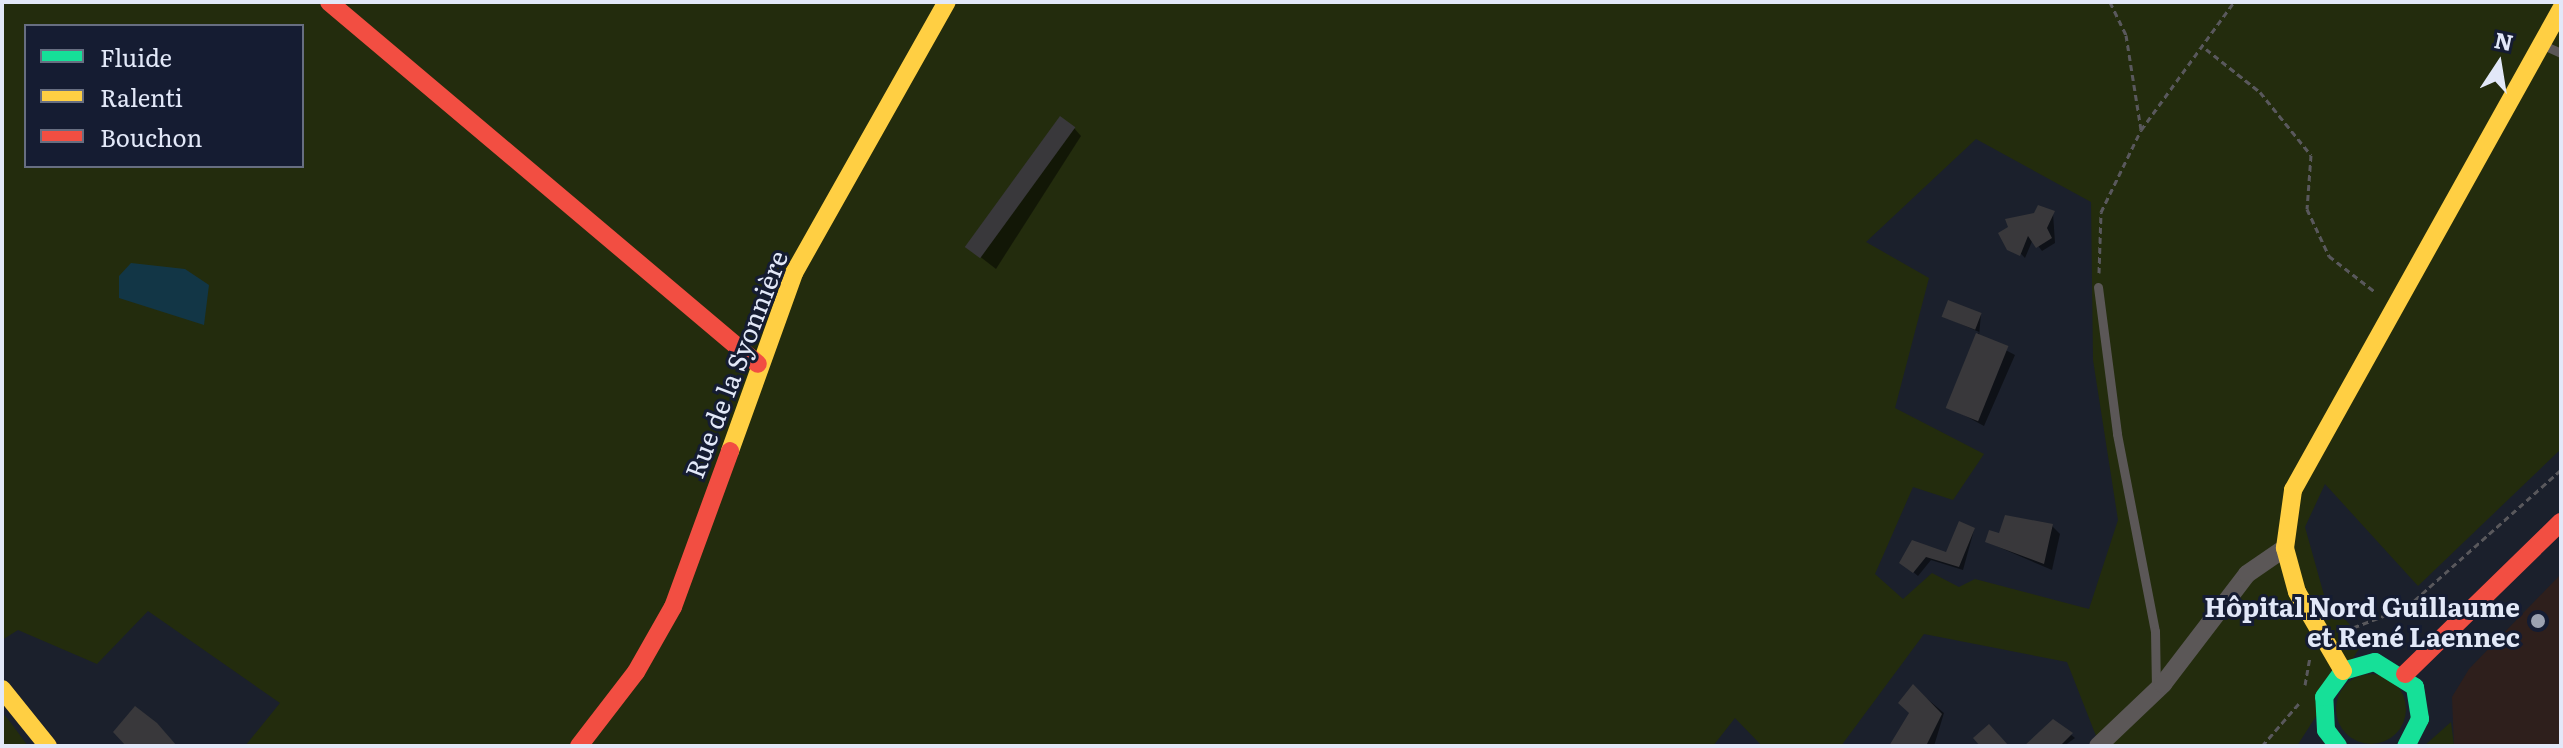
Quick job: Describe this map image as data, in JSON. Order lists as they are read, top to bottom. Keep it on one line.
{"streets":{"street":["Rue de la Syonnière"]},"places":["Hôpital Nord Guillaume et René Laennec"],"legend":["Fluide","Ralenti","Bouchon"],"north":"top"}
